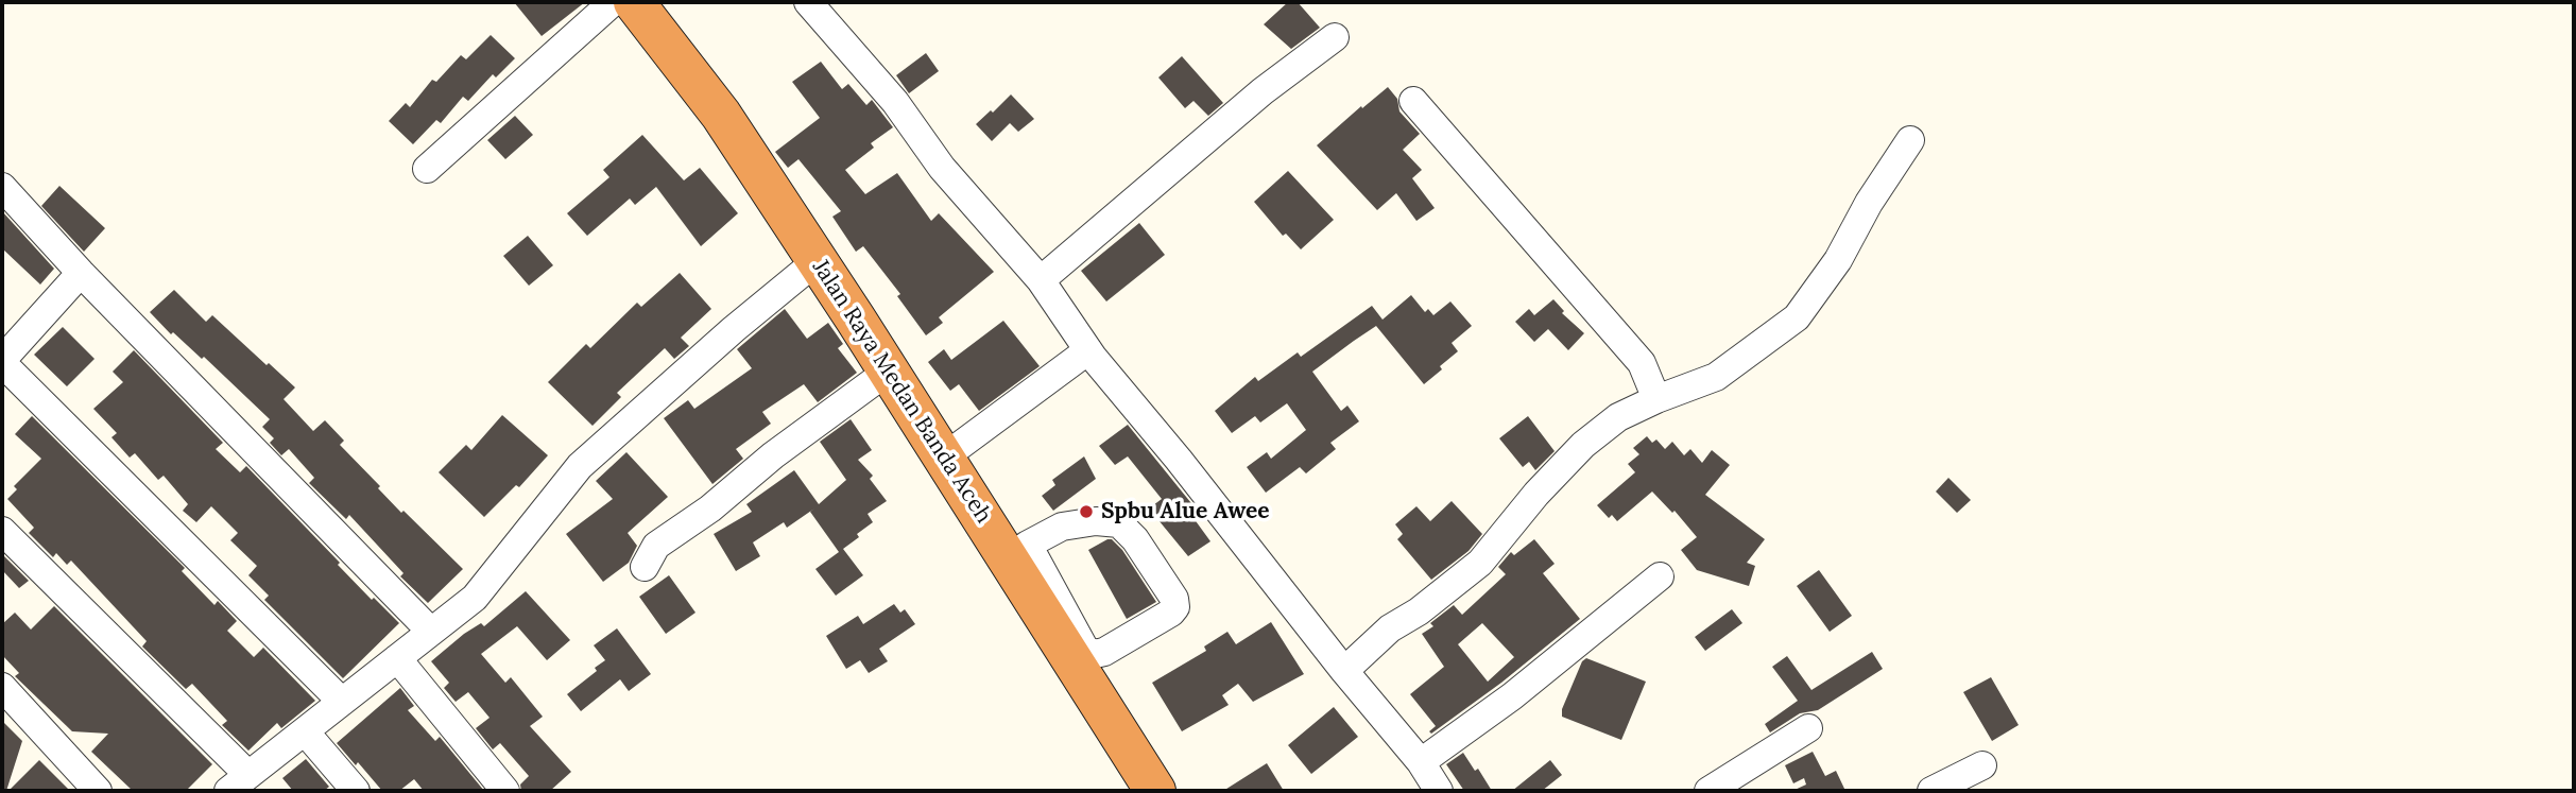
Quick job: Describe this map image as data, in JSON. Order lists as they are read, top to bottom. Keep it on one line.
{"streets":{"highway":["Jalan Raya Medan Banda Aceh"]},"places":["Spbu Alue Awee"]}
